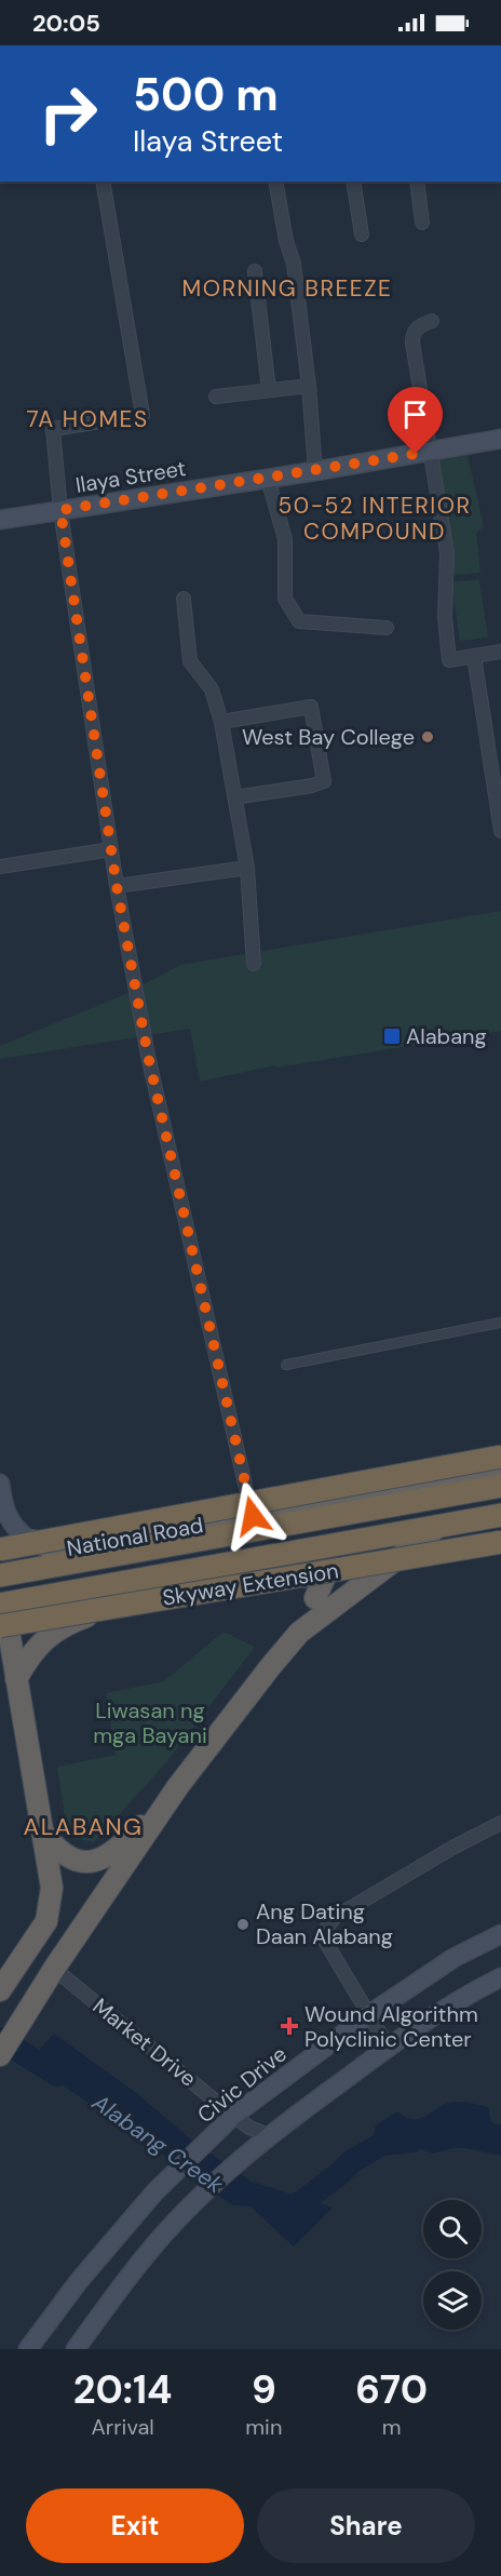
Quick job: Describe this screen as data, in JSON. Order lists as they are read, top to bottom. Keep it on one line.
{"streets":{"highway":["National Road","Skyway Extension"],"main road":["Ilaya Street","Civic Drive"],"street":["Market Drive"]},"crossings":[["Market Drive","Civic Drive"]],"districts":["MORNING BREEZE","7A HOMES","50-52 INTERIOR COMPOUND","ALABANG"],"water":["Alabang Creek"],"parks":["Liwasan ng mga Bayani"],"places":{"other":["West Bay College","Ang Dating Daan Alabang"],"transit":["Alabang"],"health":["Wound Algorithm Polyclinic Center"]},"page":{"status":"20:05","turn":["500 m","Ilaya Street"],"eta":["20:14","Arrival","9","min","670","m"],"buttons":["Exit","Share"]}}
